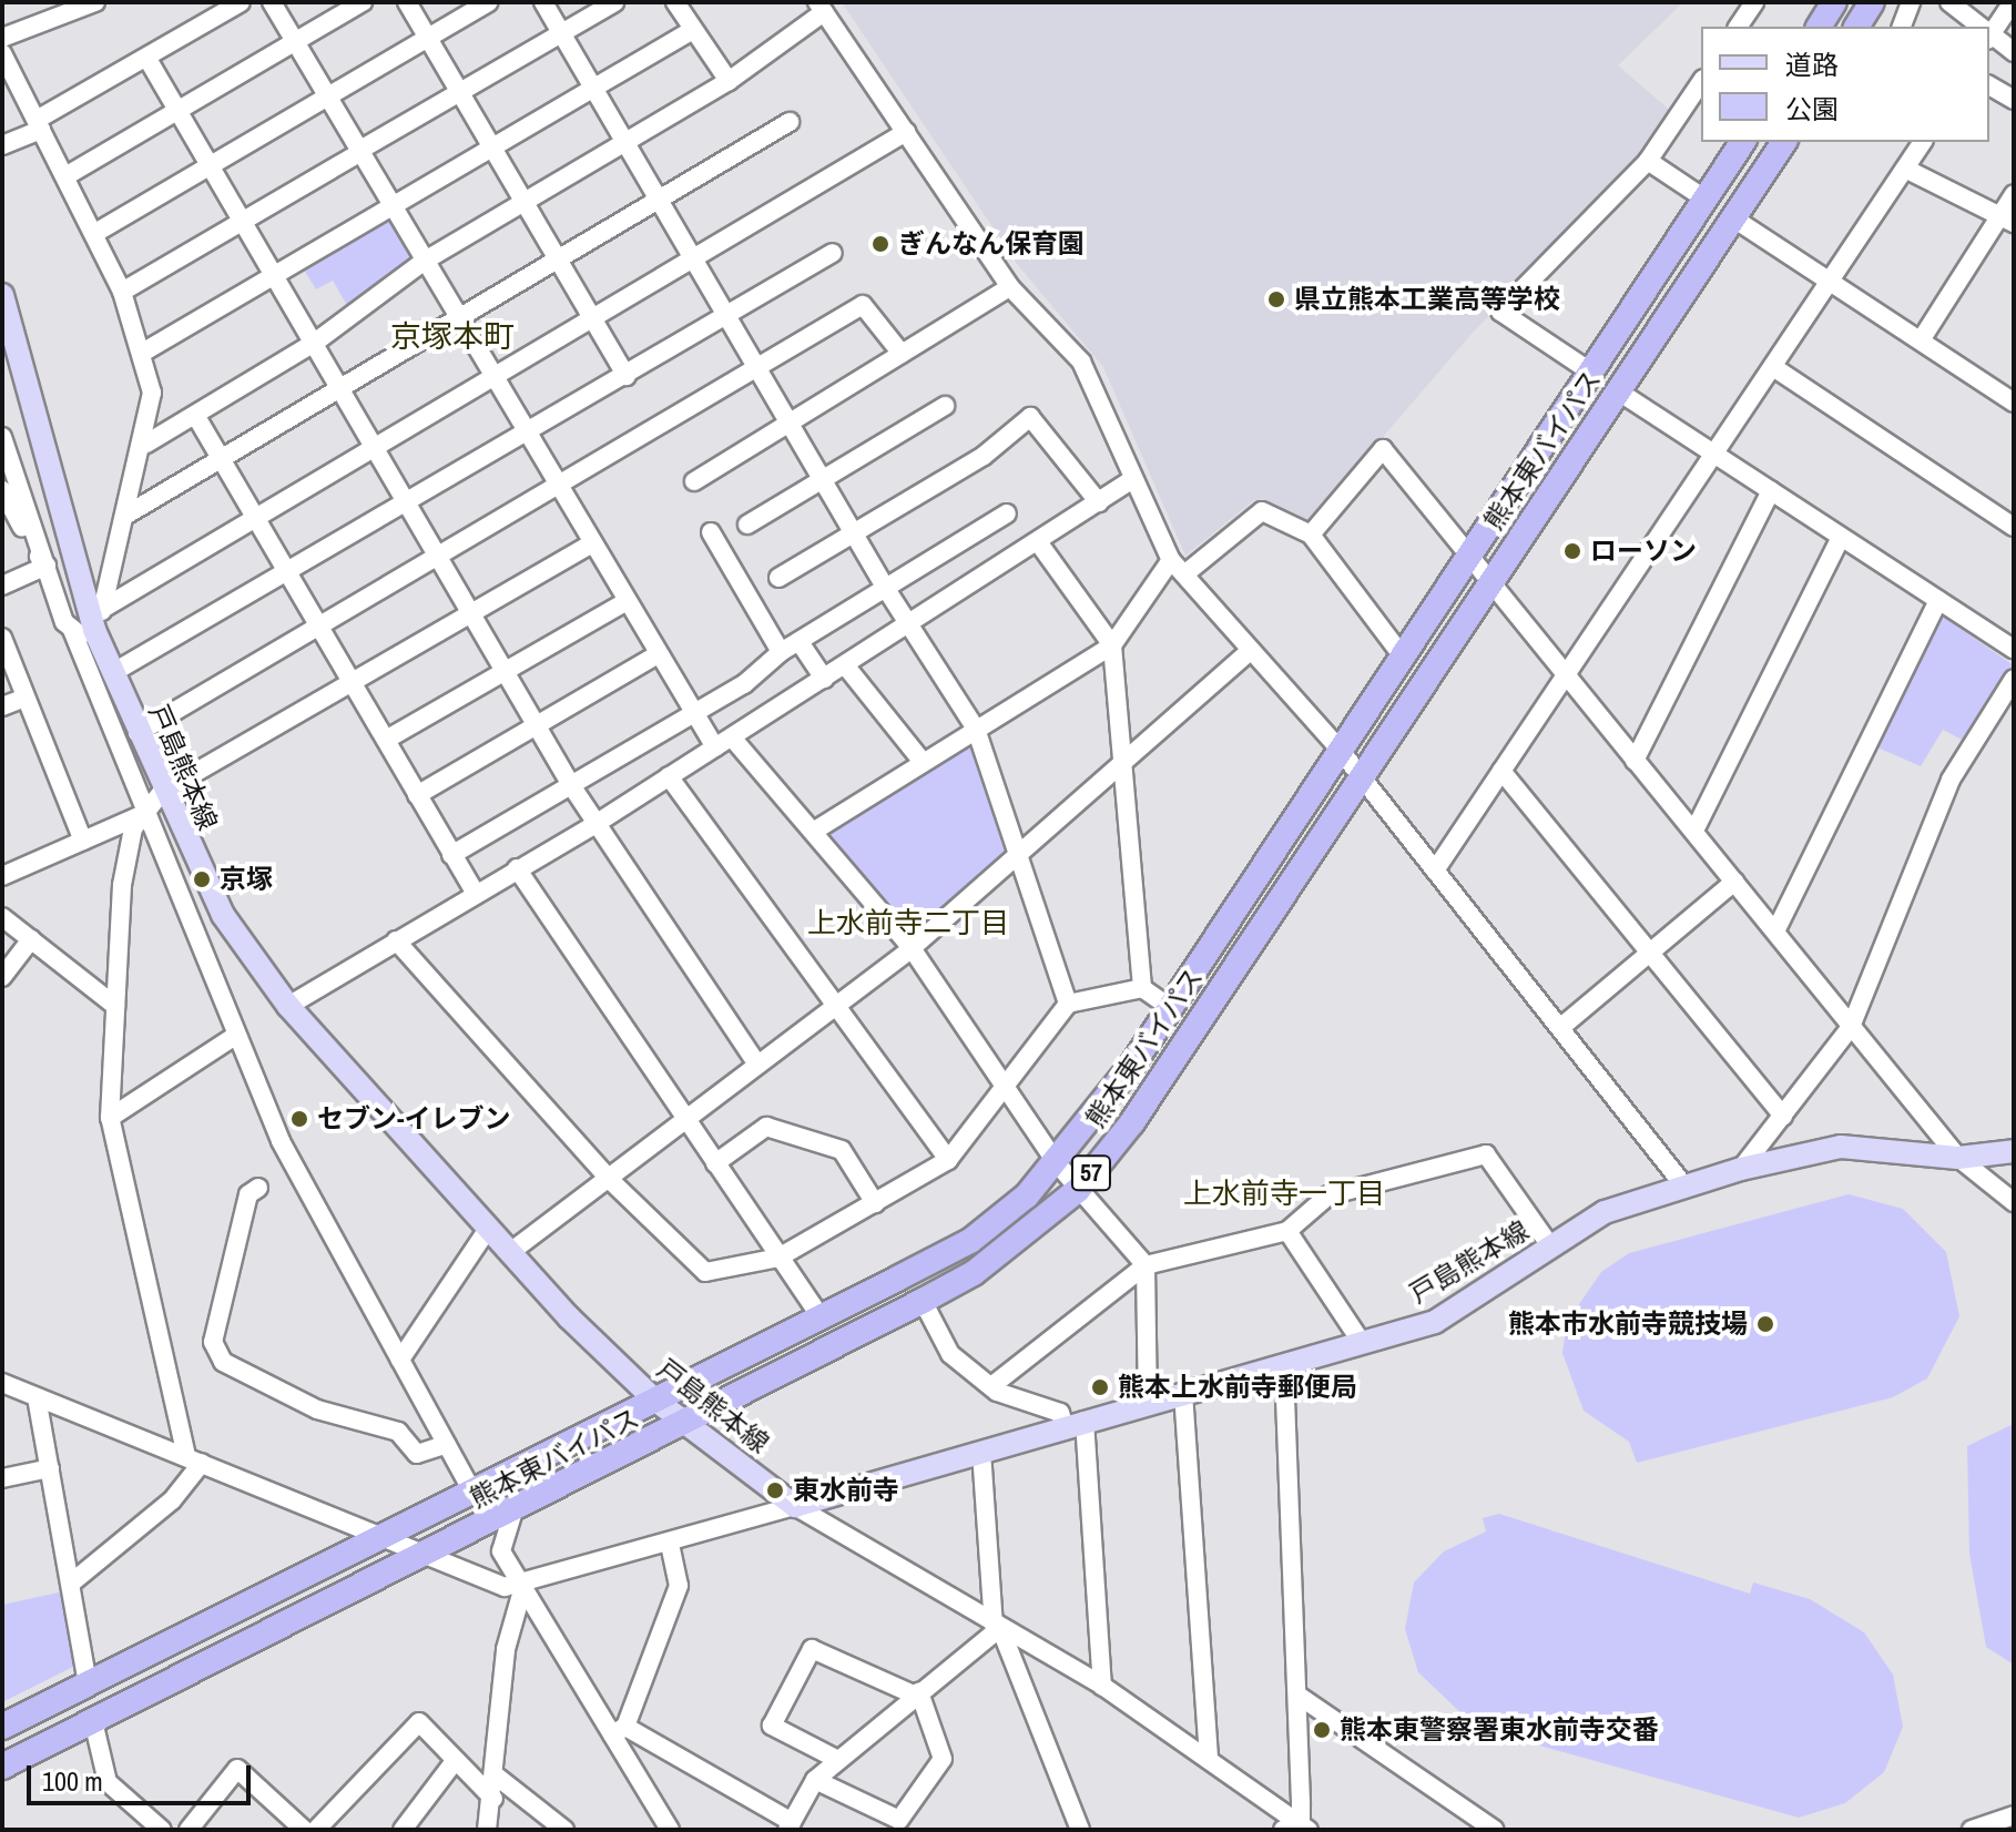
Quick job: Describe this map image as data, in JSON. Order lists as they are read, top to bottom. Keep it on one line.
{"streets":{"highway":["熊本東バイパス","57"],"main road":["戸島熊本線"]},"crossings":[["熊本東バイパス","戸島熊本線"]],"districts":["京塚本町","上水前寺二丁目","上水前寺一丁目"],"places":["ぎんなん保育園","県立熊本工業高等学校","ローソン","京塚","セブン-イレブン","熊本市水前寺競技場","熊本上水前寺郵便局","東水前寺","熊本東警察署東水前寺交番"],"legend":["道路","公園"],"scale_bar":"100 m"}
